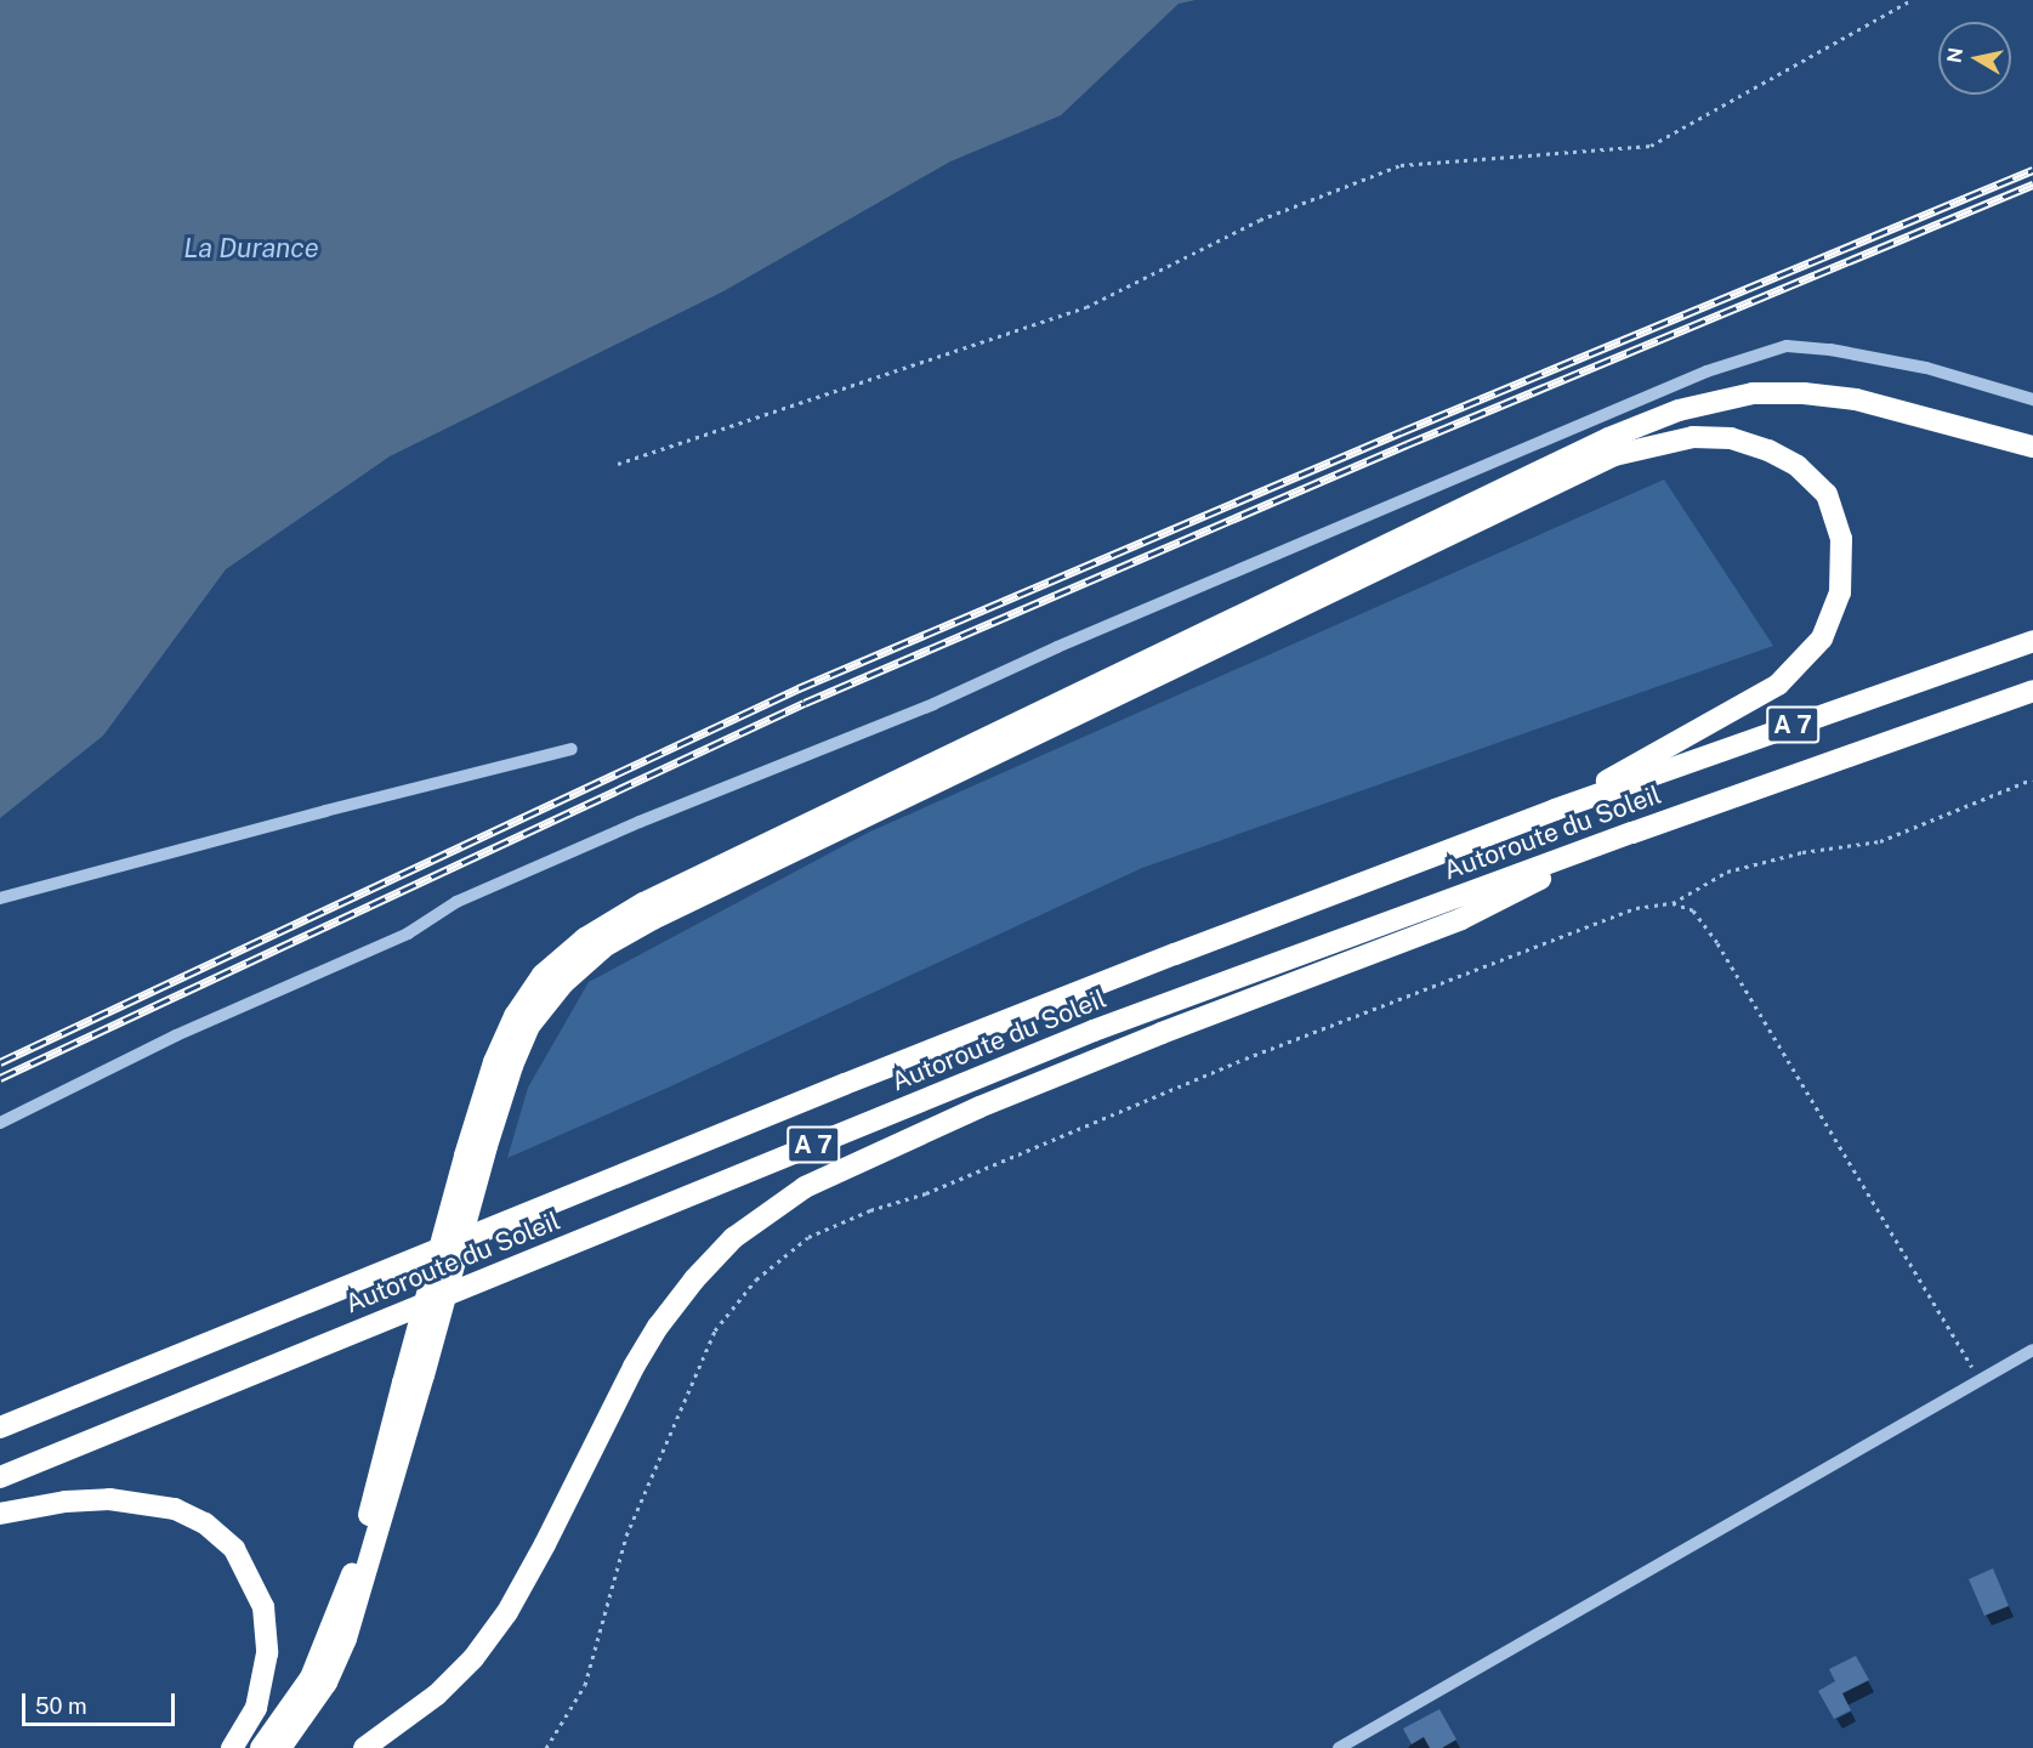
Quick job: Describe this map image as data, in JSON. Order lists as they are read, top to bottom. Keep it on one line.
{"streets":{"highway":["A 7","Autoroute du Soleil"]},"water":["La Durance"],"scale_bar":"50 m","north":"left"}
